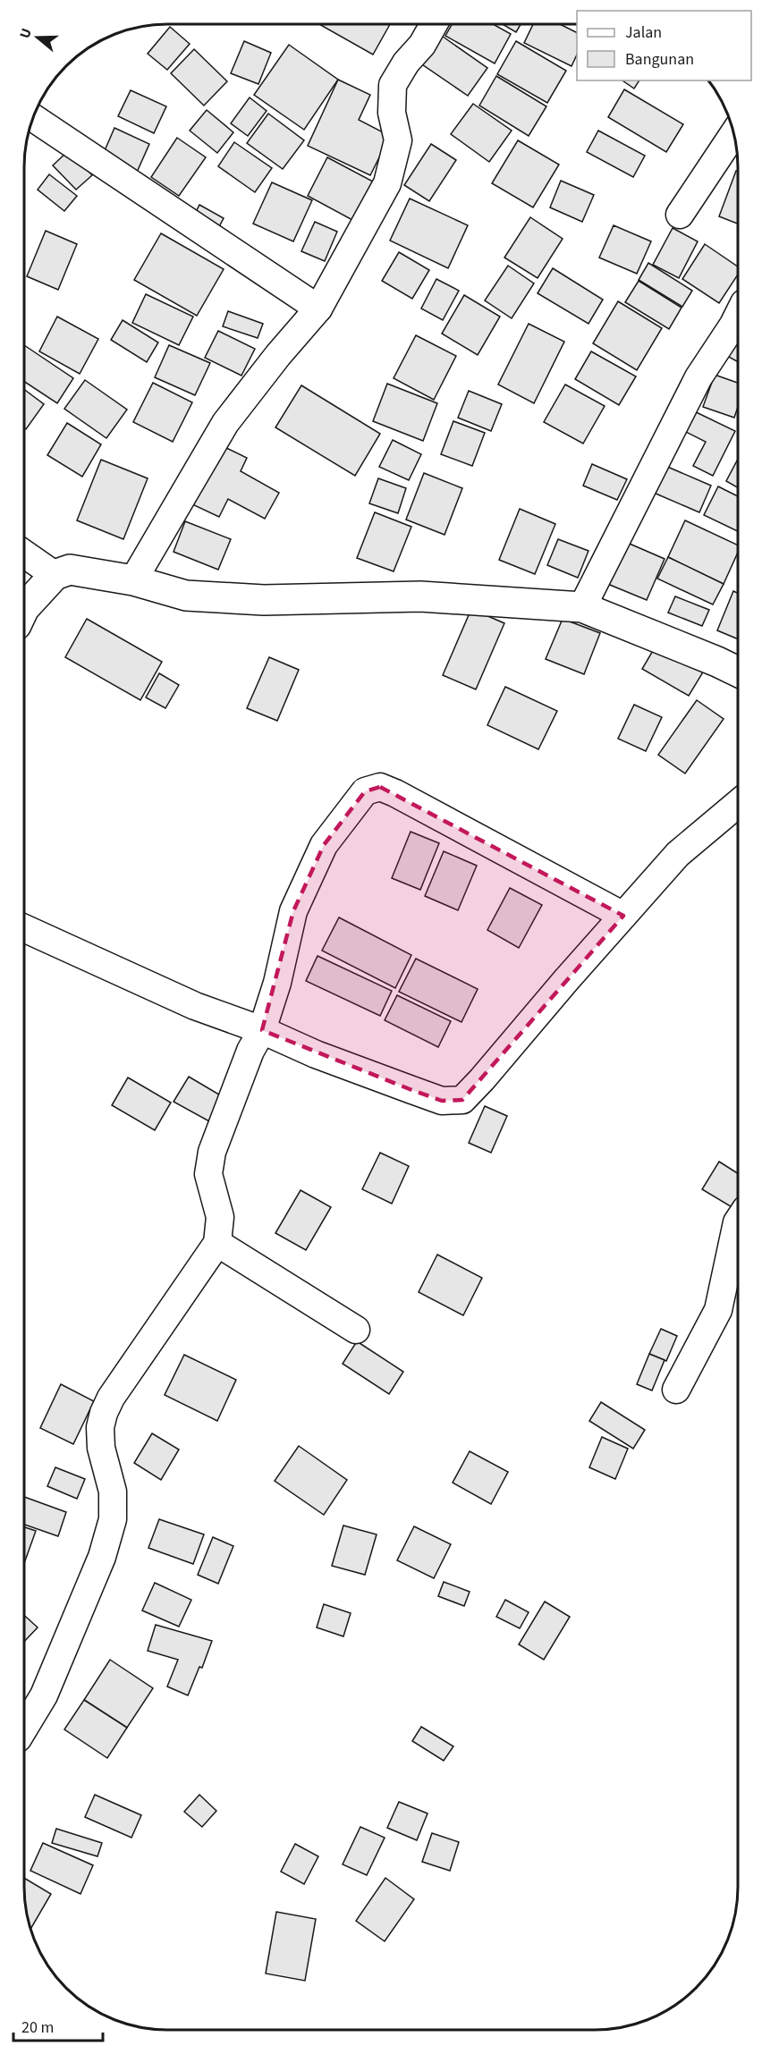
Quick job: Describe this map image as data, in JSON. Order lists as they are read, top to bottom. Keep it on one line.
{"legend":["Jalan","Bangunan"],"scale_bar":"20 m","north":"left"}
